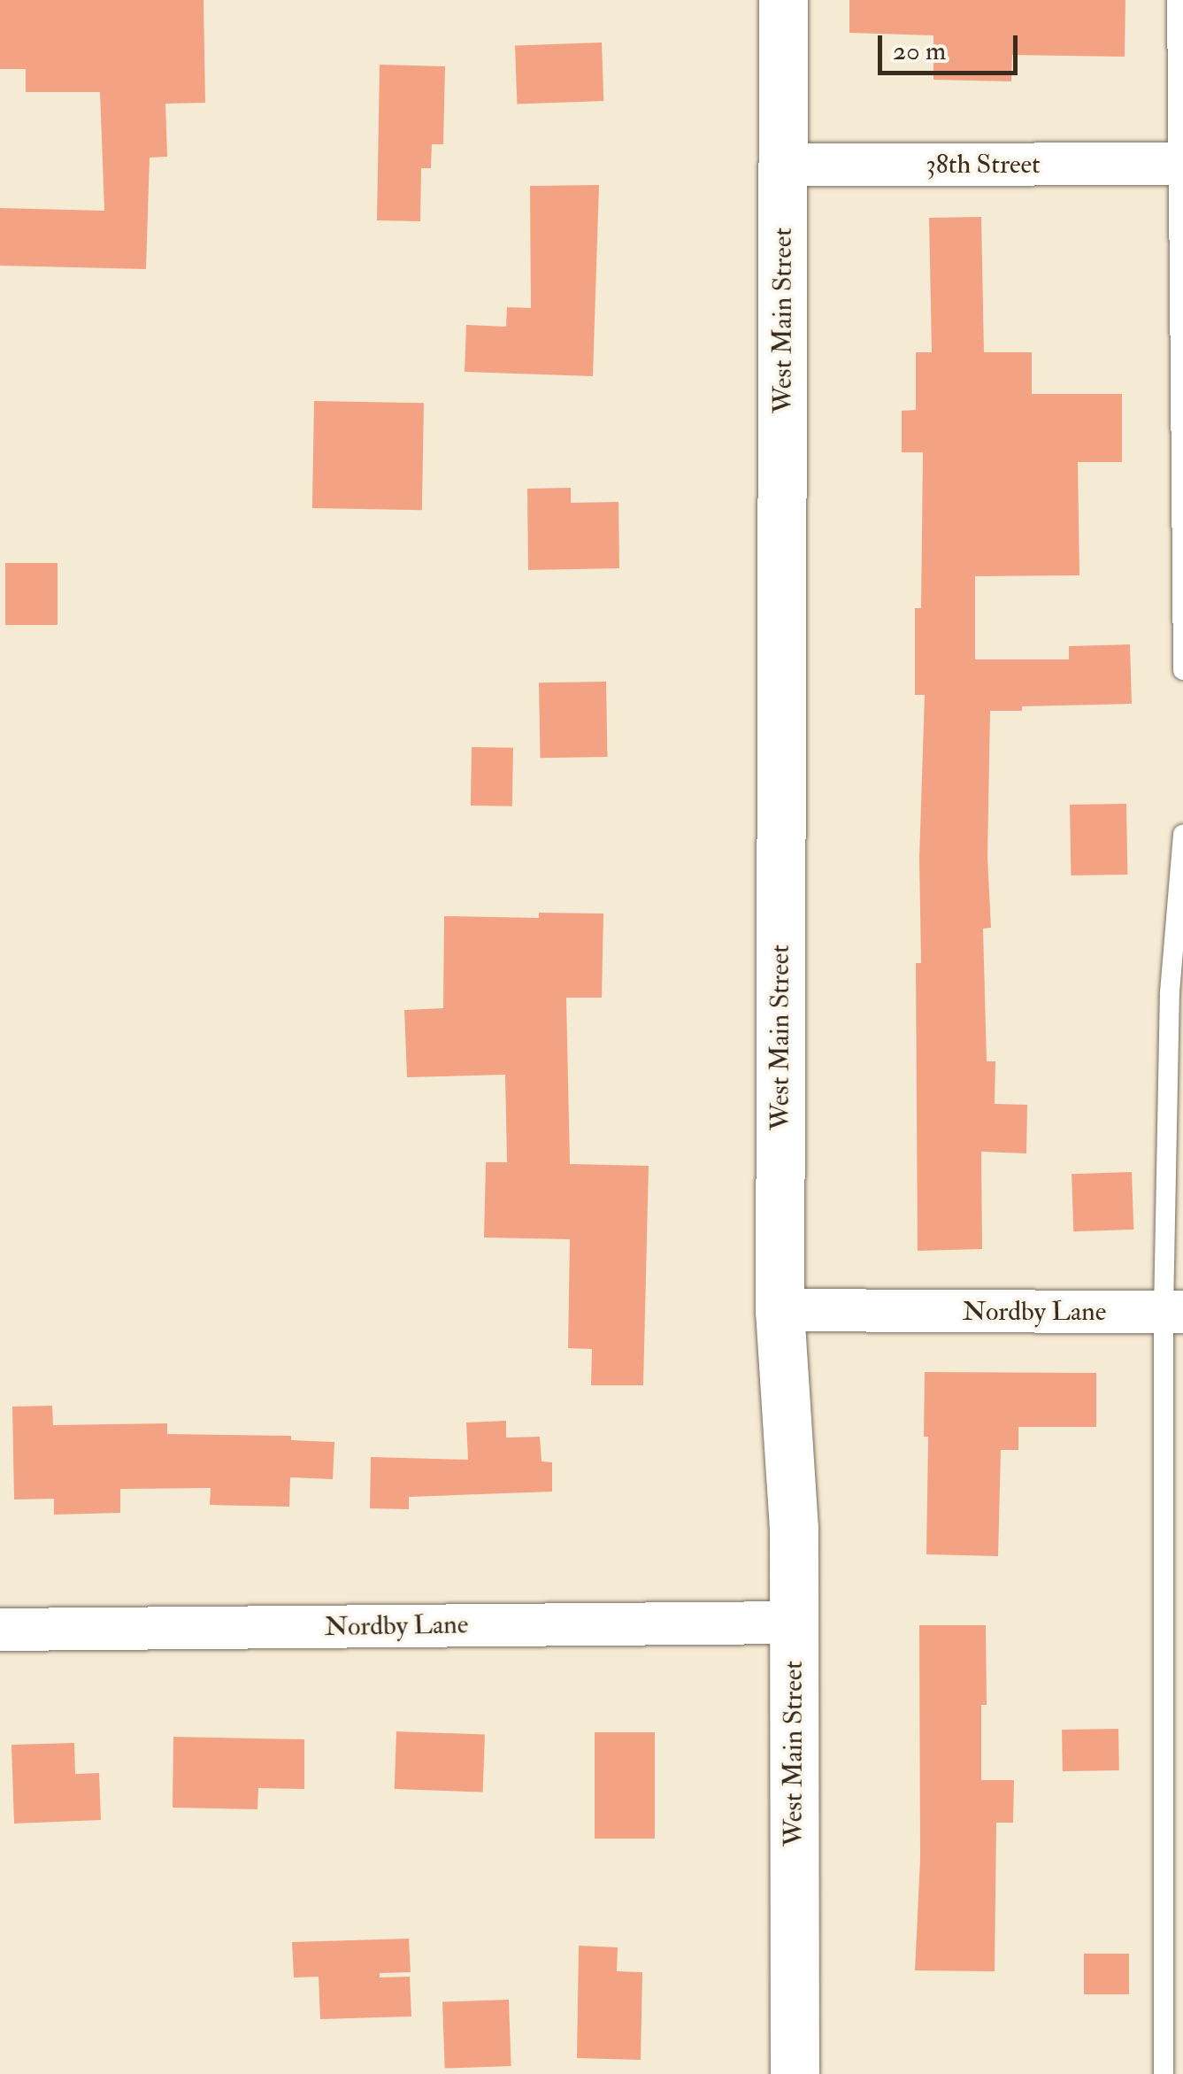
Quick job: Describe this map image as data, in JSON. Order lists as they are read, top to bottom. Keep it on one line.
{"streets":{"street":["38th Street","West Main Street","Nordby Lane"]},"crossings":[["38th Street","West Main Street"],["West Main Street","Nordby Lane"]],"scale_bar":"20 m"}
